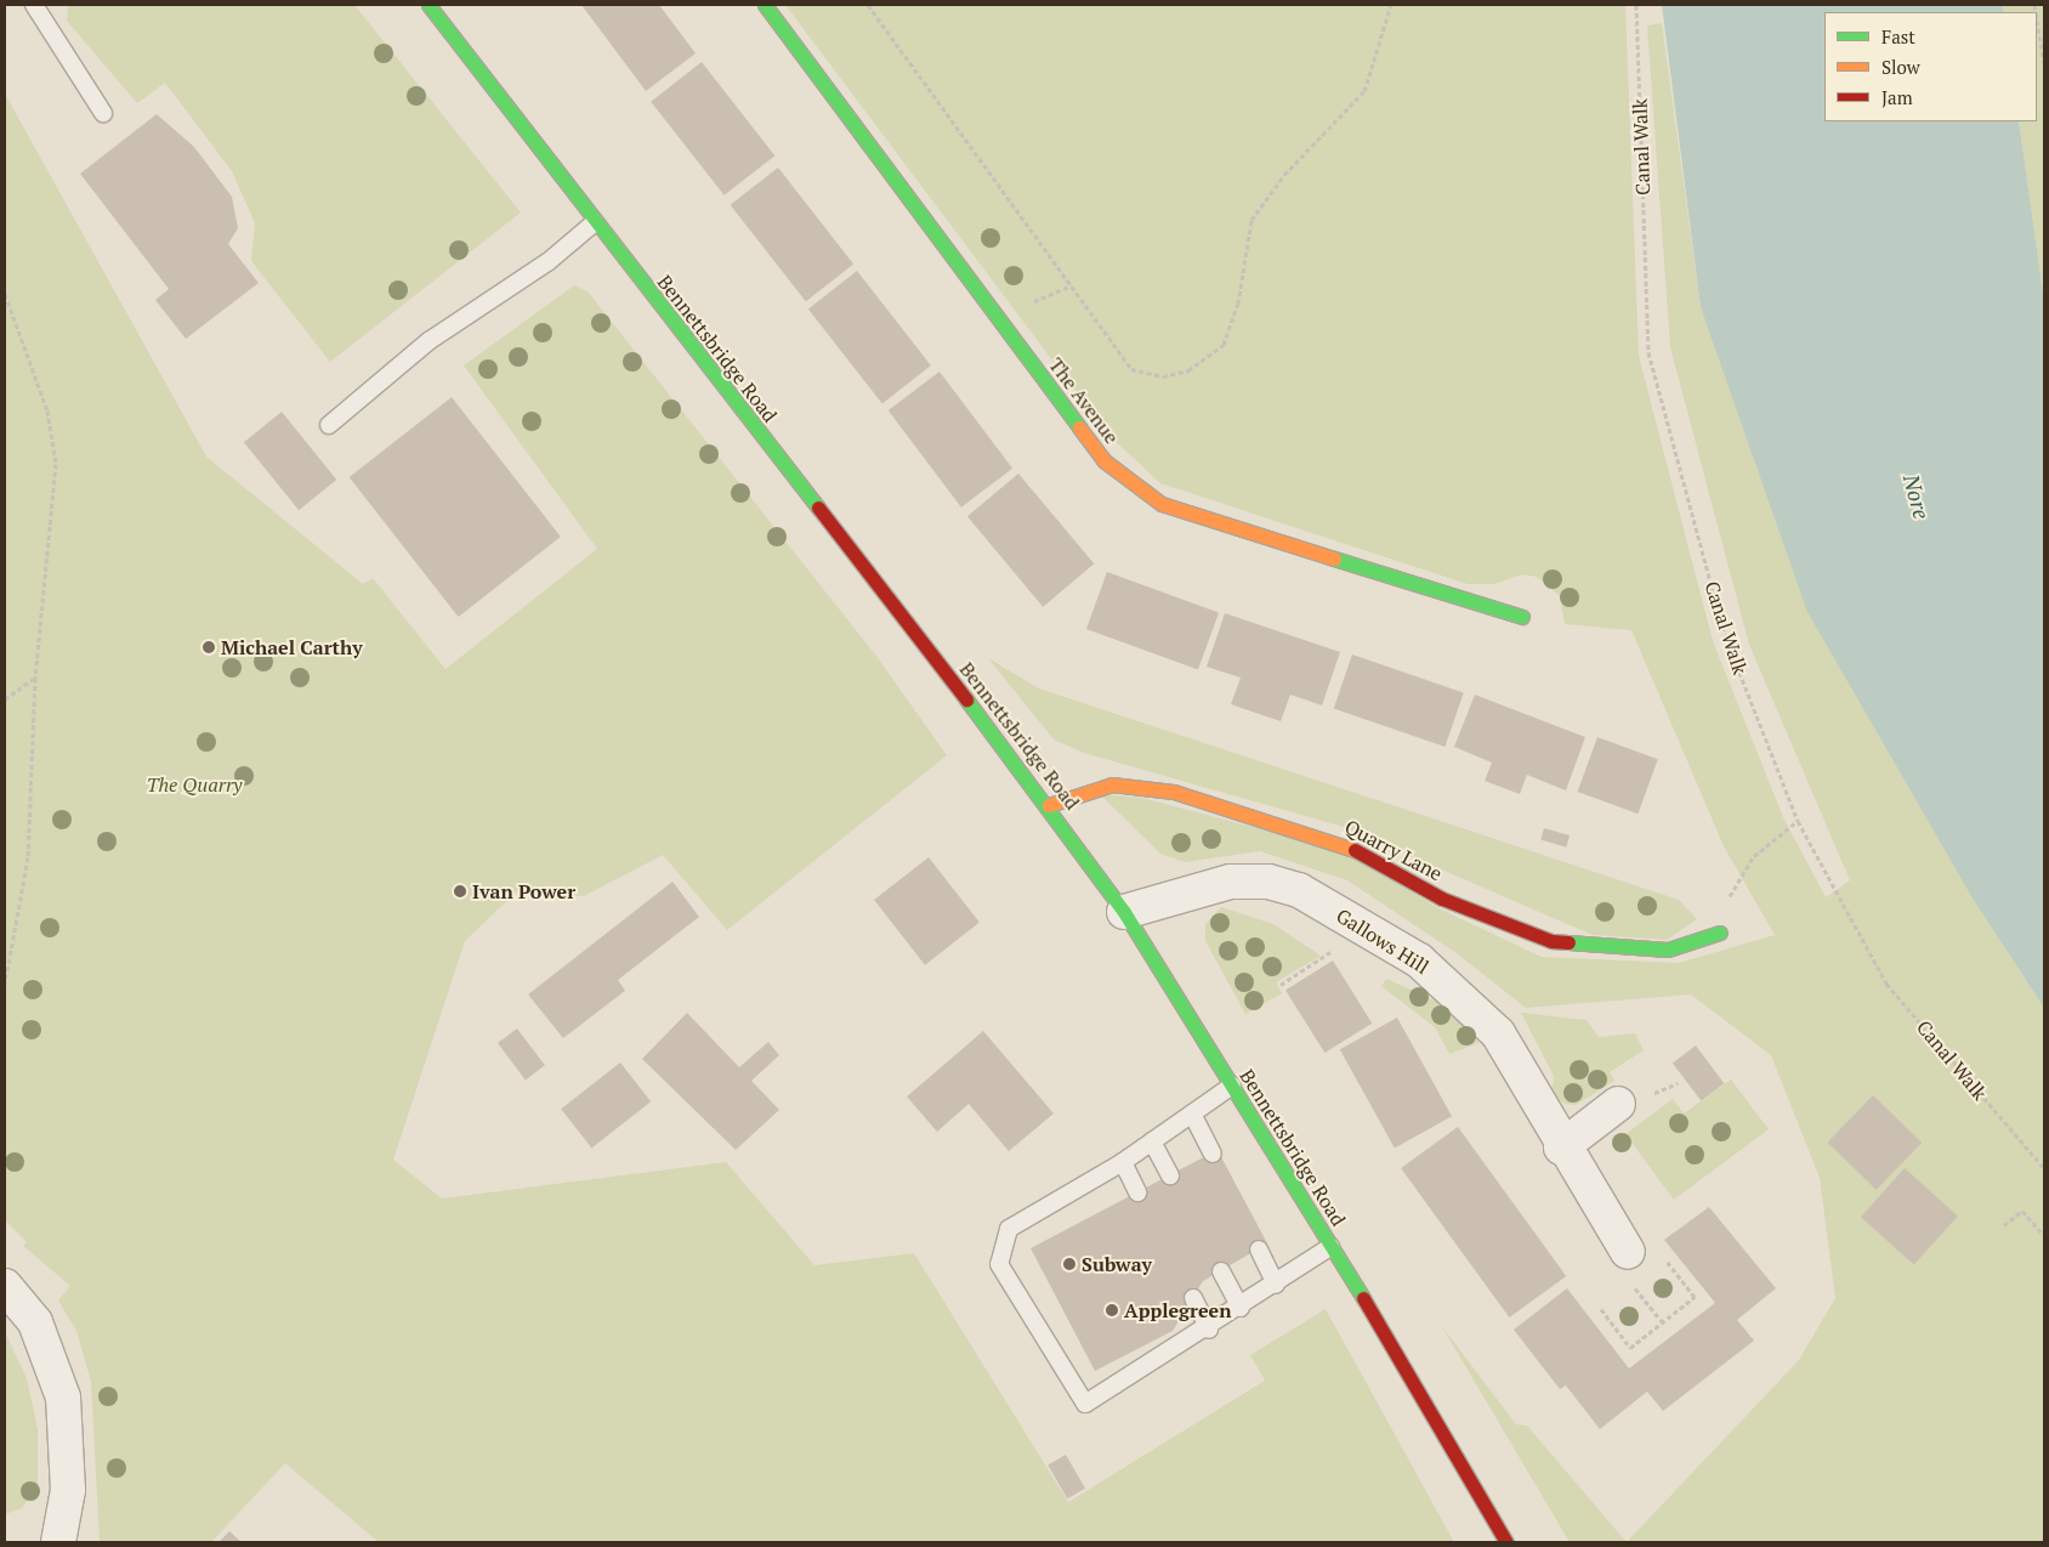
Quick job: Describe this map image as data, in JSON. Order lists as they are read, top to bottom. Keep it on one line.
{"streets":{"main road":["Bennettsbridge Road","The Avenue","Quarry Lane"],"street":["Gallows Hill"],"path":["Canal Walk"]},"crossings":[["Bennettsbridge Road","Quarry Lane"],["Bennettsbridge Road","Gallows Hill"]],"water":["Nore"],"parks":["The Quarry"],"places":["Michael Carthy","Ivan Power","Subway","Applegreen"],"legend":["Fast","Slow","Jam"]}
